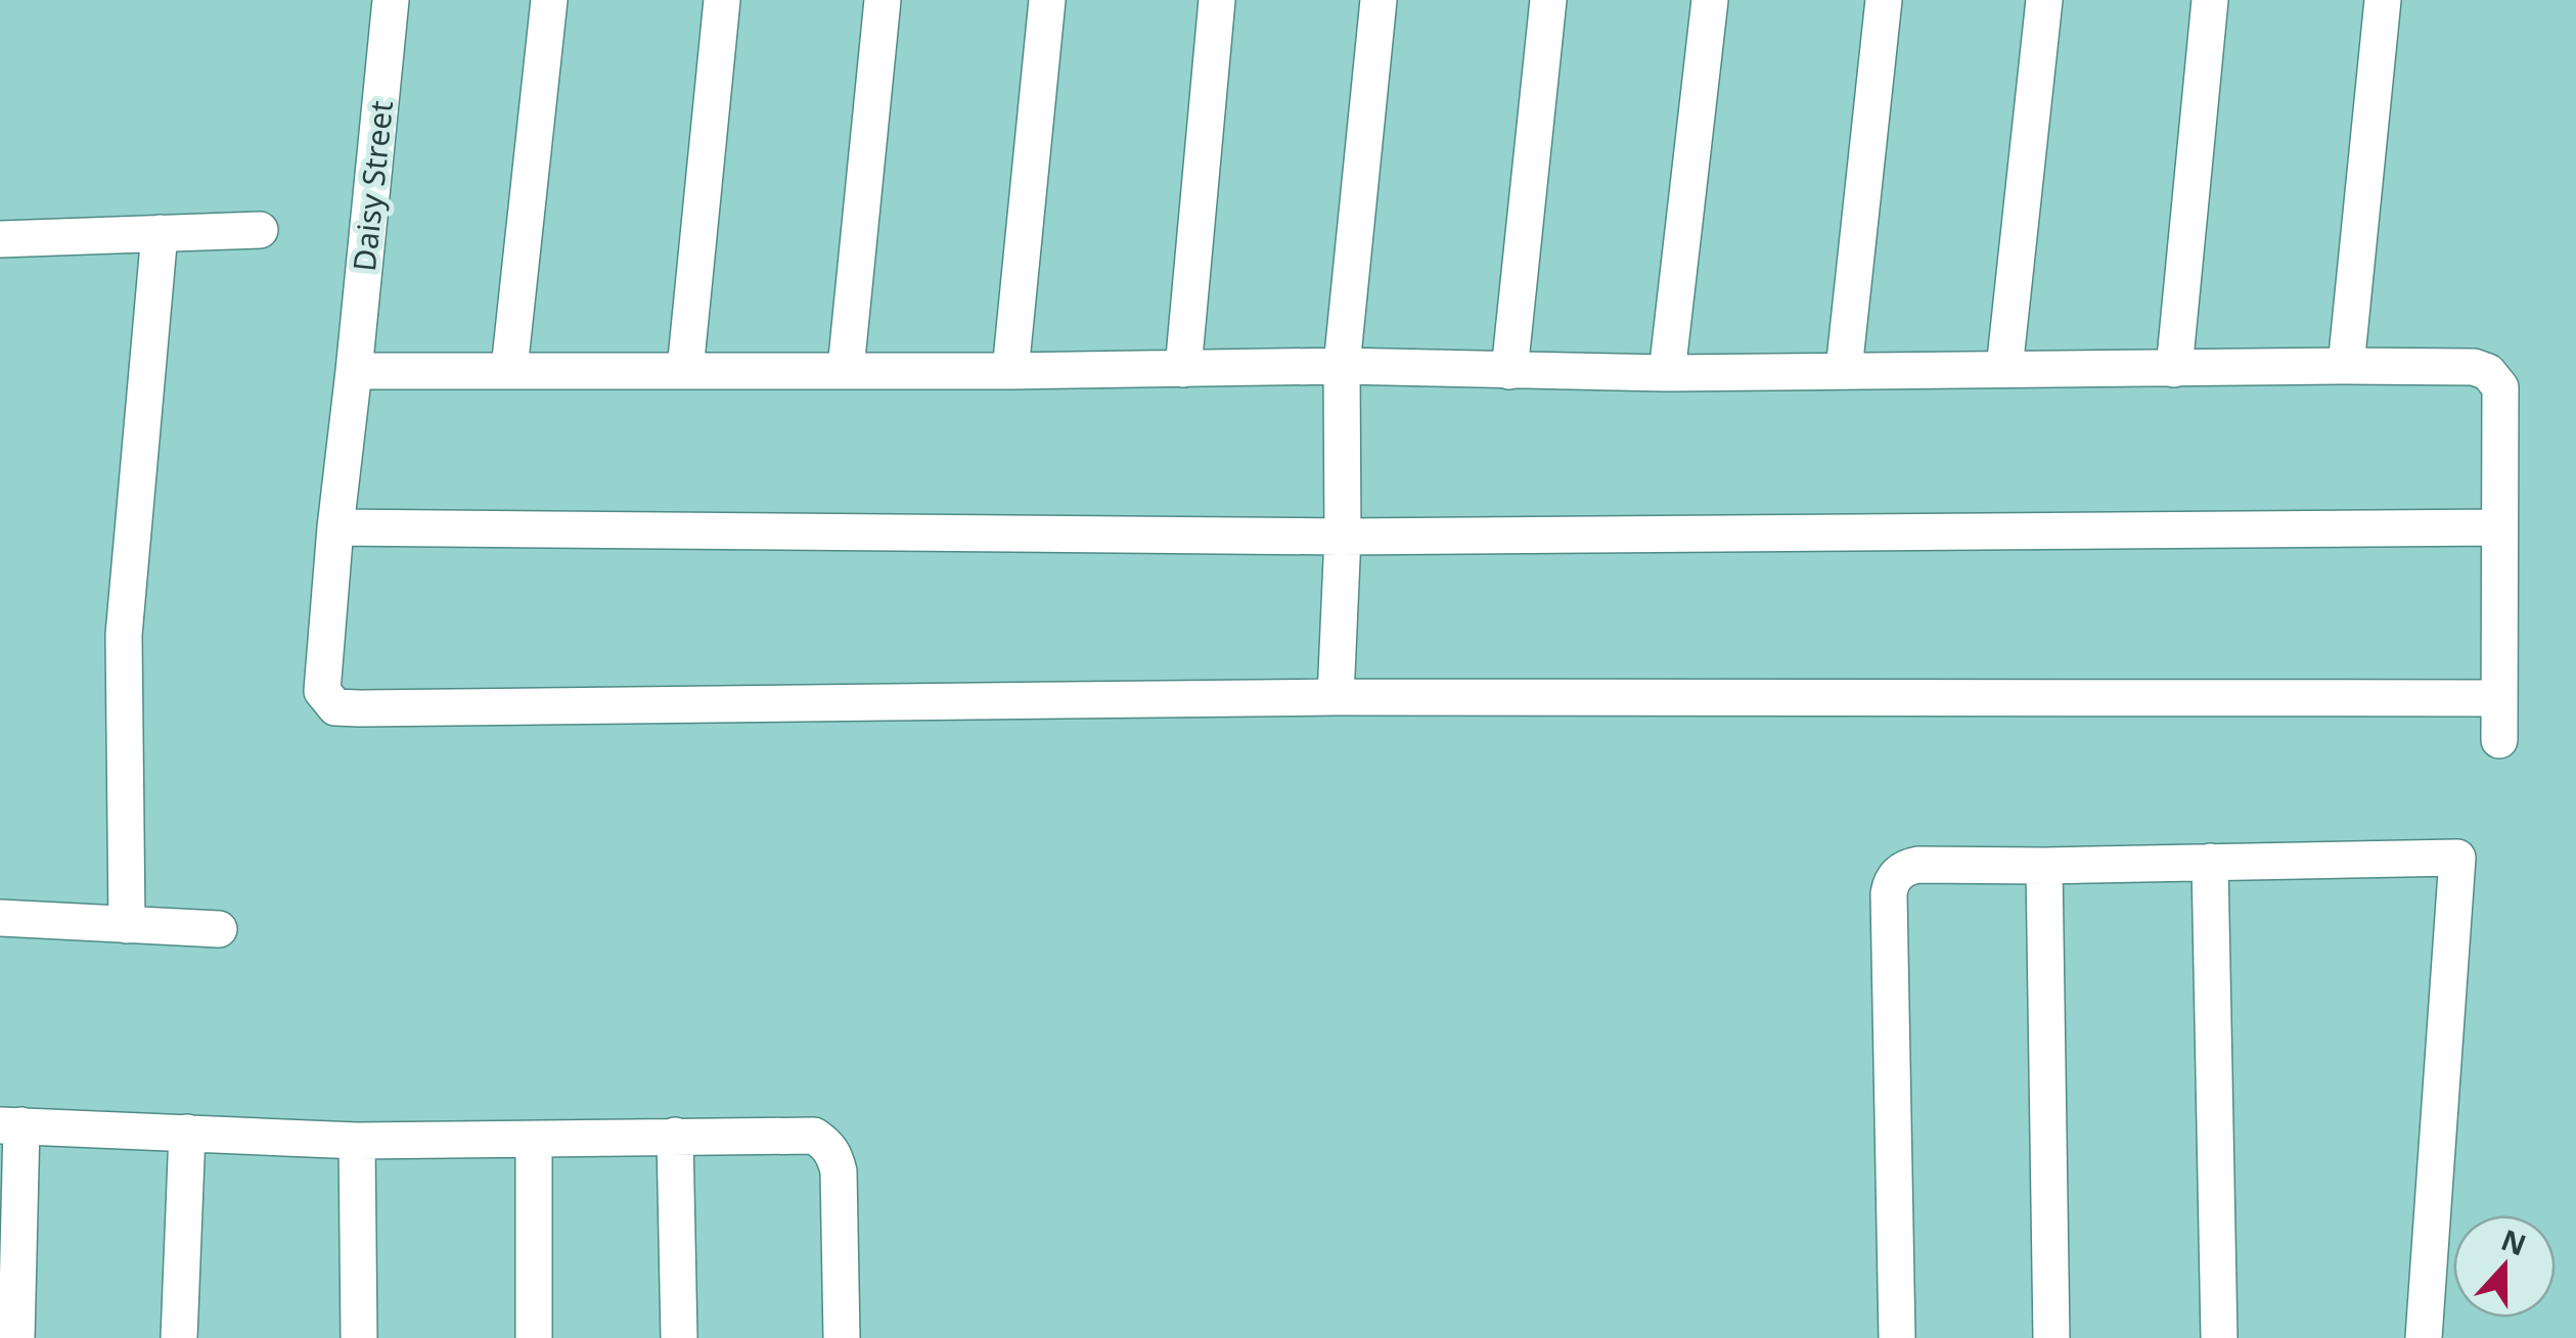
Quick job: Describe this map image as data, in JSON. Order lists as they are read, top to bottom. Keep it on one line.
{"streets":{"street":["Daisy Street"]},"north":"top"}
